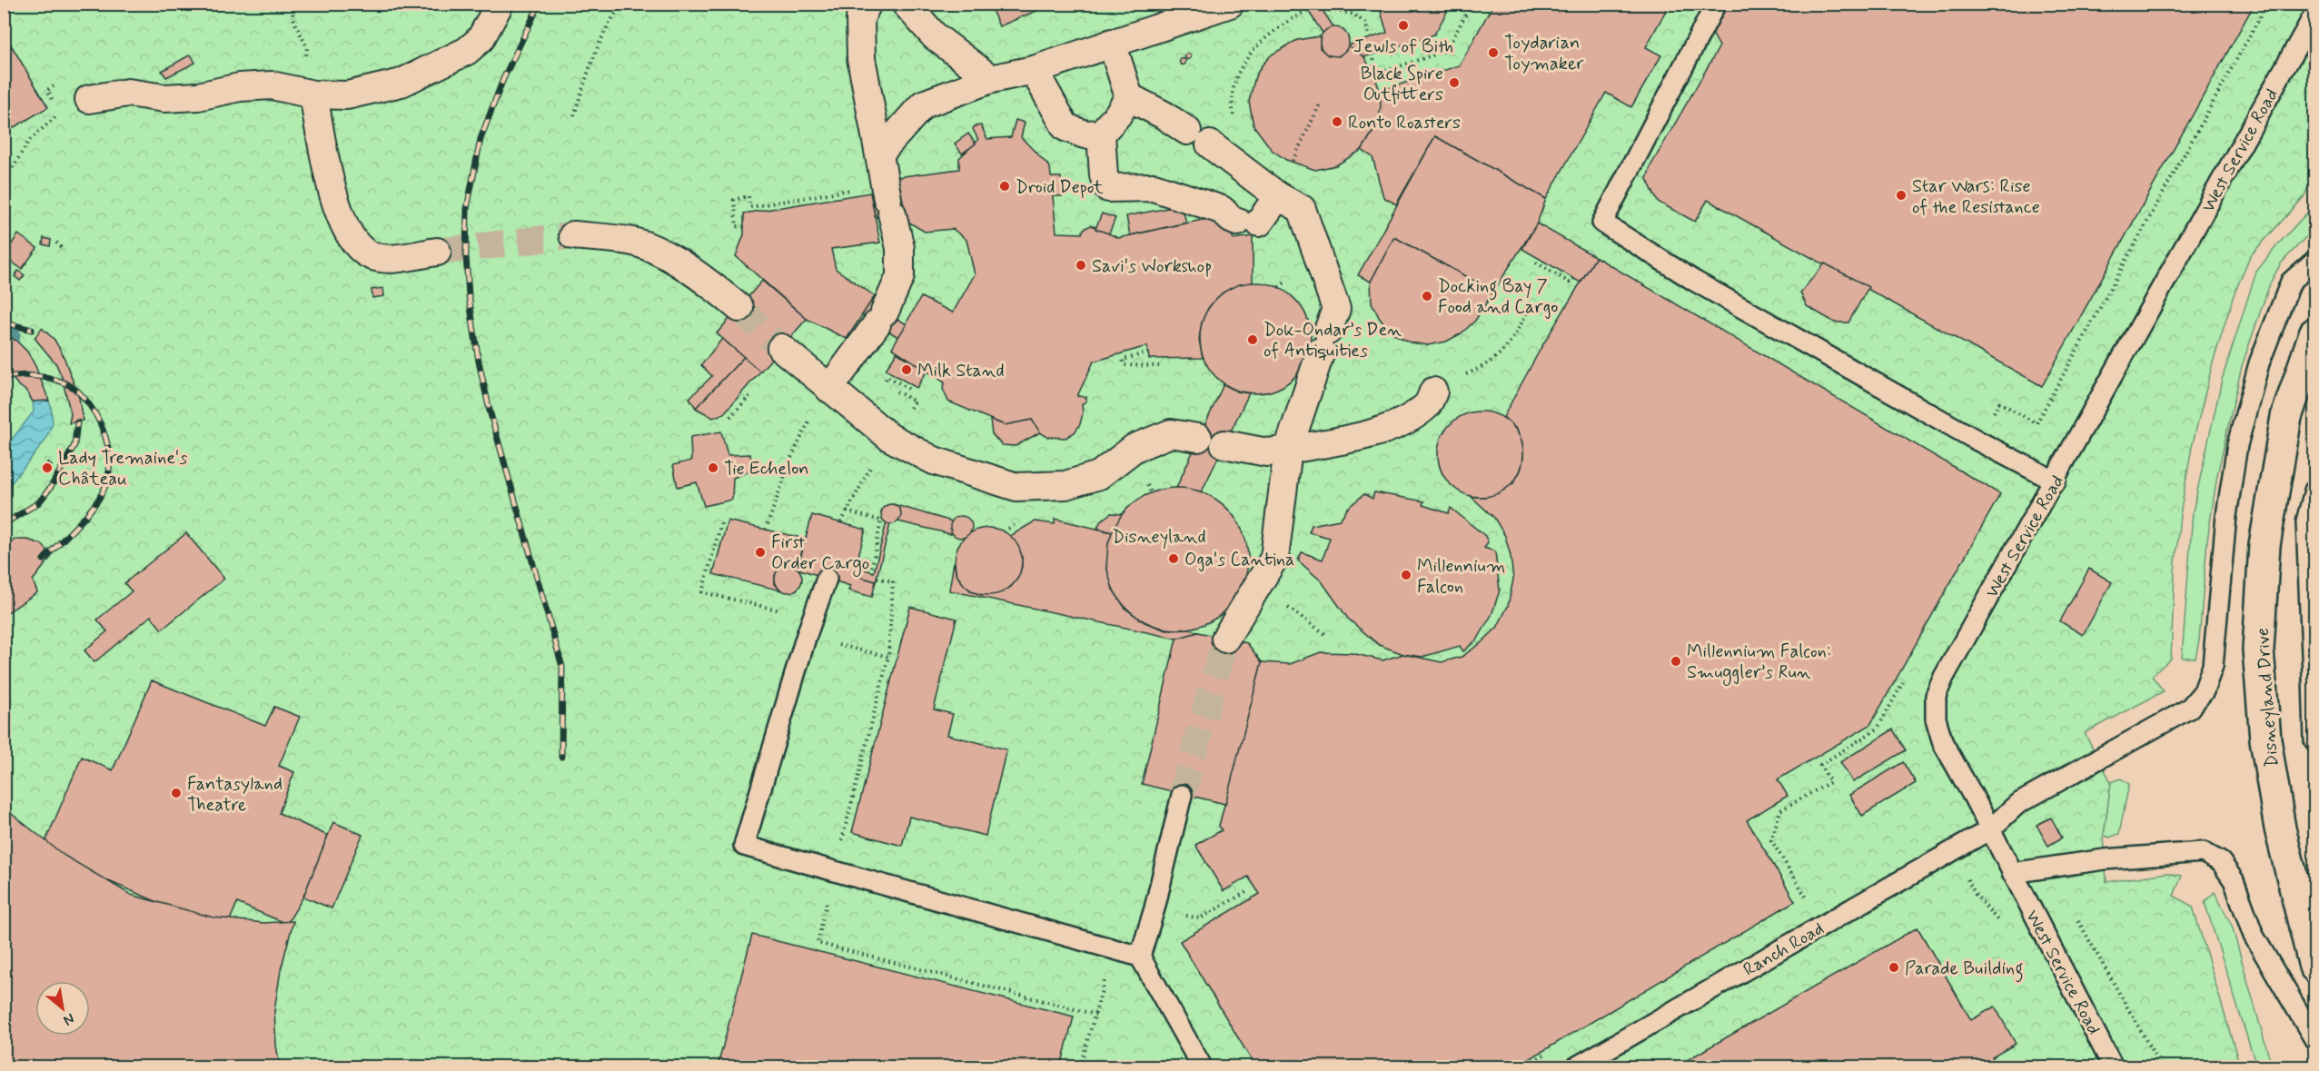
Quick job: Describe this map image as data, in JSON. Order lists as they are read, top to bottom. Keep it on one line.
{"streets":{"main road":["Disneyland Drive"],"lane":["West Service Road","Ranch Road"]},"crossings":[["West Service Road","Ranch Road"]],"parks":["Disneyland"],"places":["Jewls of Bith","Toydarian Toymaker","Black Spire Outfitters","Ronto Roasters","Droid Depot","Star Wars: Rise of the Resistance","Savi's Workshop","Docking Bay 7 Food and Cargo","Dok-Ondar’s Den of Antiquities","Milk Stand","Lady Tremaine's Château","Tie Echelon","First Order Cargo","Oga's Cantina","Millennium Falcon","Millennium Falcon: Smuggler’s Run","Fantasyland Theatre","Parade Building"],"north":"bottom right"}
